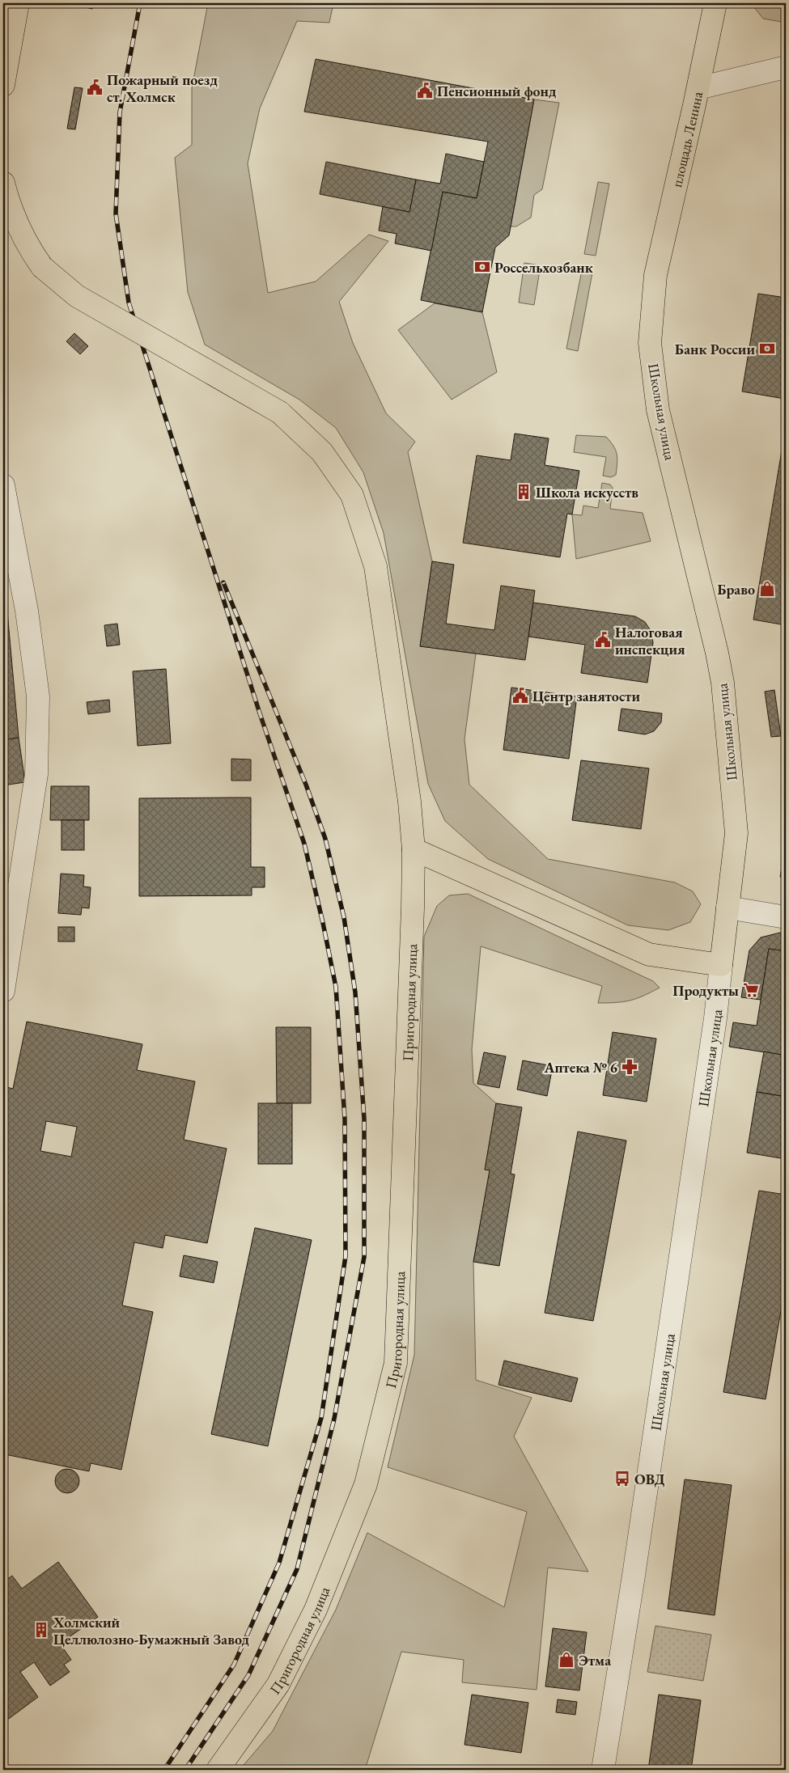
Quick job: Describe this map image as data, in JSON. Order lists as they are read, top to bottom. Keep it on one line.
{"streets":{"main road":["площадь Ленина","Школьная улица","Пригородная улица"]},"crossings":[["площадь Ленина","Школьная улица"]],"places":{"public building":["Пожарный поезд ст. Холмск","Пенсионный фонд","Налоговая инспекция","Центр занятости"],"bank":["Россельхозбанк","Банк России"],"building":["Школа искусств","Холмский Целлюлозно-Бумажный Завод"],"shop":["Браво","Этма"],"supermarket":["Продукты"],"pharmacy":["Аптека № 6"],"bus stop":["ОВД"]}}
